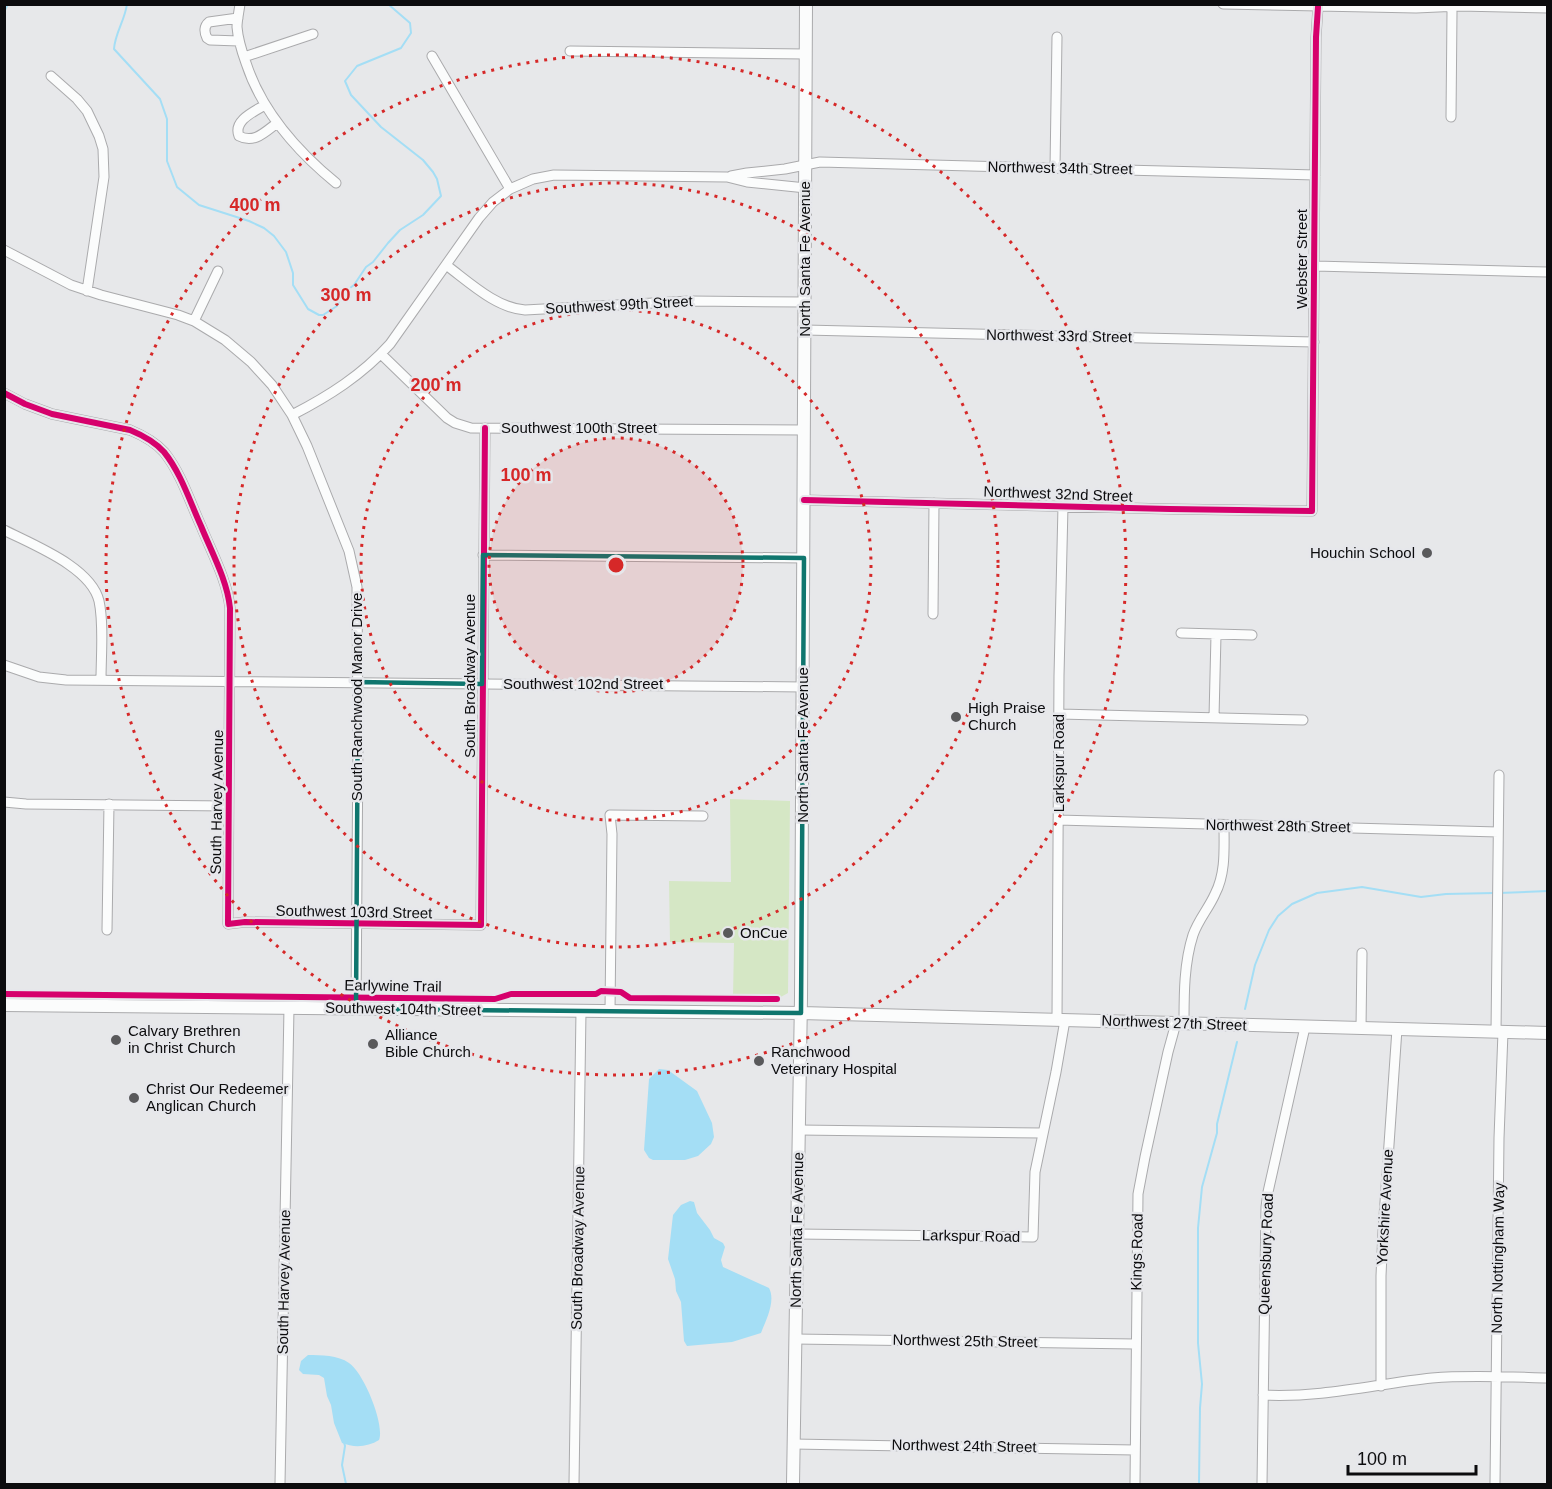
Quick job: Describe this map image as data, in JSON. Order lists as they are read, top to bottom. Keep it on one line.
{"streets":{"main road":["North Santa Fe Avenue","Southwest 104th Street","Northwest 27th Street"],"street":["Northwest 34th Street","Webster Street","Southwest 99th Street","Northwest 33rd Street","Southwest 100th Street","Northwest 32nd Street","South Broadway Avenue","Southwest 102nd Street","South Ranchwood Manor Drive","Larkspur Road","South Harvey Avenue","Northwest 28th Street","Southwest 103rd Street","Yorkshire Avenue","Kings Road","Queensbury Road","North Nottingham Way","Northwest 25th Street","Northwest 24th Street"],"cycle path":["Earlywine Trail"]},"crossings":[["Northwest 34th Street","North Santa Fe Avenue"],["Northwest 34th Street","Webster Street"],["North Santa Fe Avenue","Southwest 99th Street"],["North Santa Fe Avenue","Northwest 33rd Street"],["North Santa Fe Avenue","Southwest 100th Street"],["North Santa Fe Avenue","Northwest 32nd Street"],["North Santa Fe Avenue","Southwest 102nd Street"],["North Santa Fe Avenue","Larkspur Road"],["North Santa Fe Avenue","Southwest 104th Street"],["North Santa Fe Avenue","Northwest 27th Street"],["North Santa Fe Avenue","Northwest 25th Street"],["North Santa Fe Avenue","Northwest 24th Street"],["Webster Street","Northwest 33rd Street"],["Webster Street","Northwest 32nd Street"],["Southwest 100th Street","South Broadway Avenue"],["Northwest 32nd Street","Larkspur Road"],["South Broadway Avenue","Southwest 102nd Street"],["South Broadway Avenue","Southwest 103rd Street"],["South Broadway Avenue","Southwest 104th Street"],["Southwest 102nd Street","South Ranchwood Manor Drive"],["Southwest 102nd Street","South Harvey Avenue"],["South Ranchwood Manor Drive","Southwest 103rd Street"],["South Ranchwood Manor Drive","Southwest 104th Street"],["Larkspur Road","Northwest 28th Street"],["Larkspur Road","Northwest 27th Street"],["South Harvey Avenue","Southwest 103rd Street"],["South Harvey Avenue","Southwest 104th Street"],["Northwest 28th Street","Kings Road"],["Northwest 28th Street","North Nottingham Way"],["Southwest 104th Street","Northwest 27th Street"],["Northwest 27th Street","Yorkshire Avenue"],["Northwest 27th Street","Kings Road"],["Northwest 27th Street","Queensbury Road"],["Northwest 27th Street","North Nottingham Way"],["Kings Road","Northwest 25th Street"],["Kings Road","Northwest 24th Street"]],"places":["Houchin School","High Praise Church","OnCue","Calvary Brethren in Christ Church","Alliance Bible Church","Ranchwood Veterinary Hospital","Christ Our Redeemer Anglican Church"],"scale_bar":"100 m","rings":["400 m","300 m","200 m","100 m"]}
